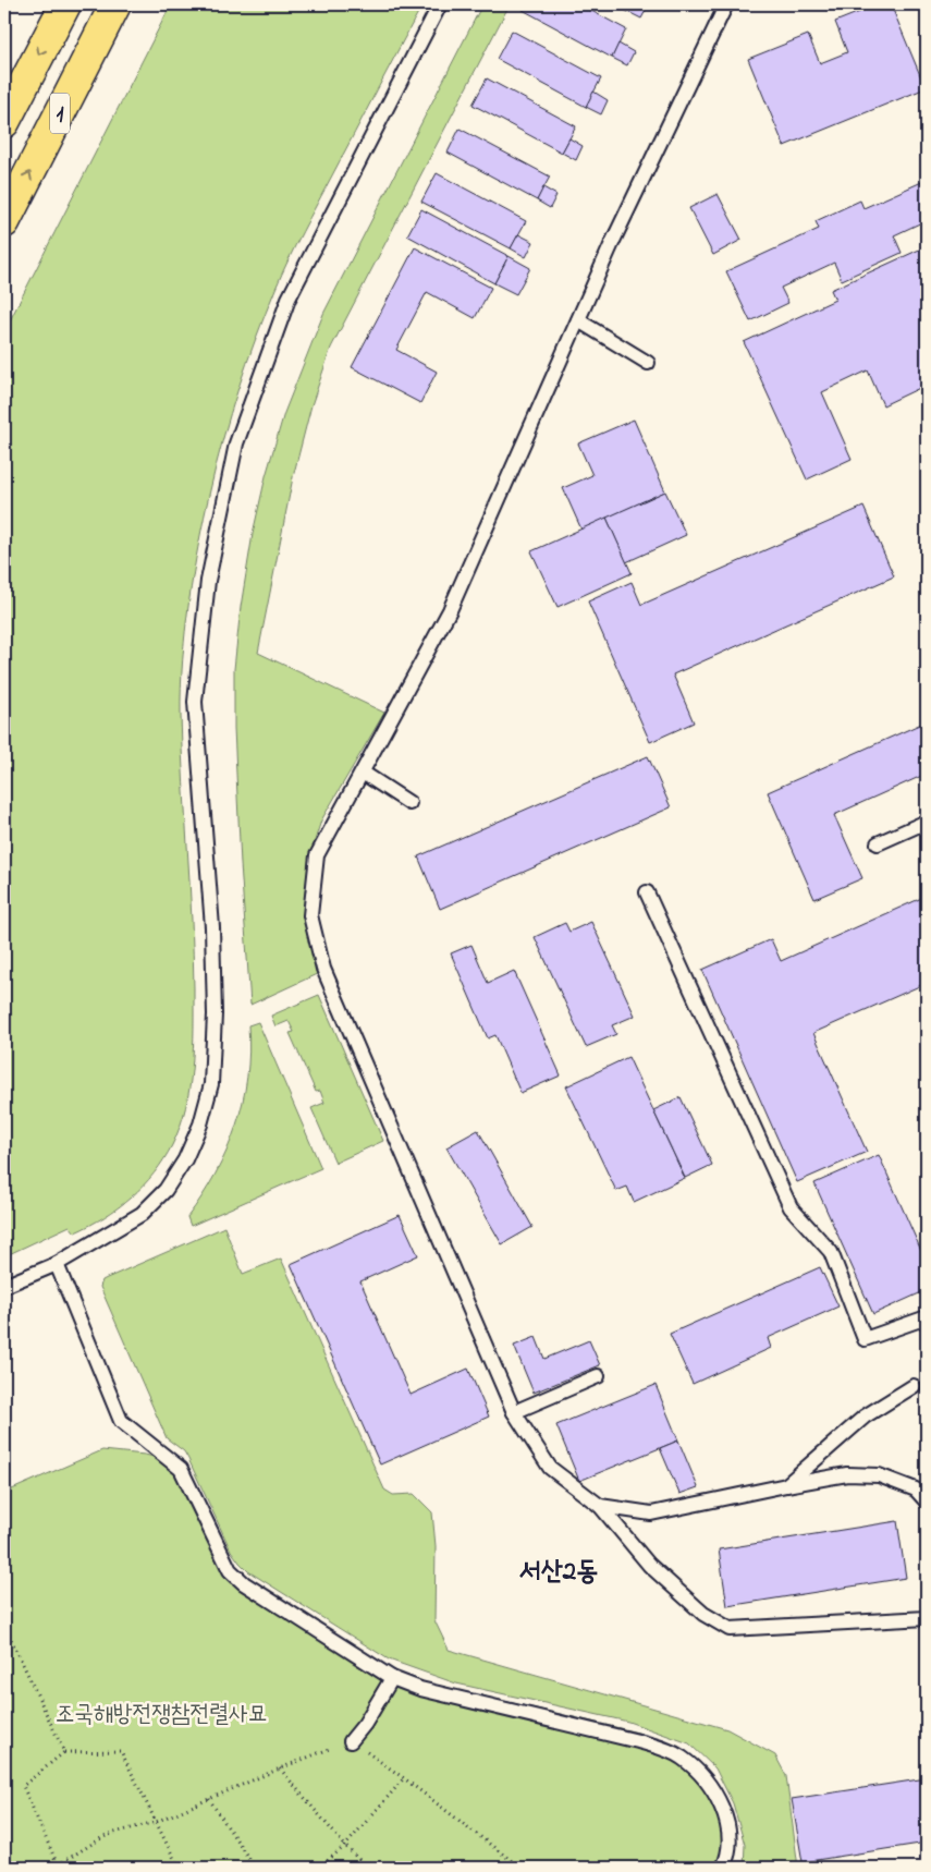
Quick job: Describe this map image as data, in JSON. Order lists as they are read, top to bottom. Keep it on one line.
{"streets":{"main road":["1"]},"districts":["서산2동"],"parks":["조국해방전쟁참전렬사묘"]}
